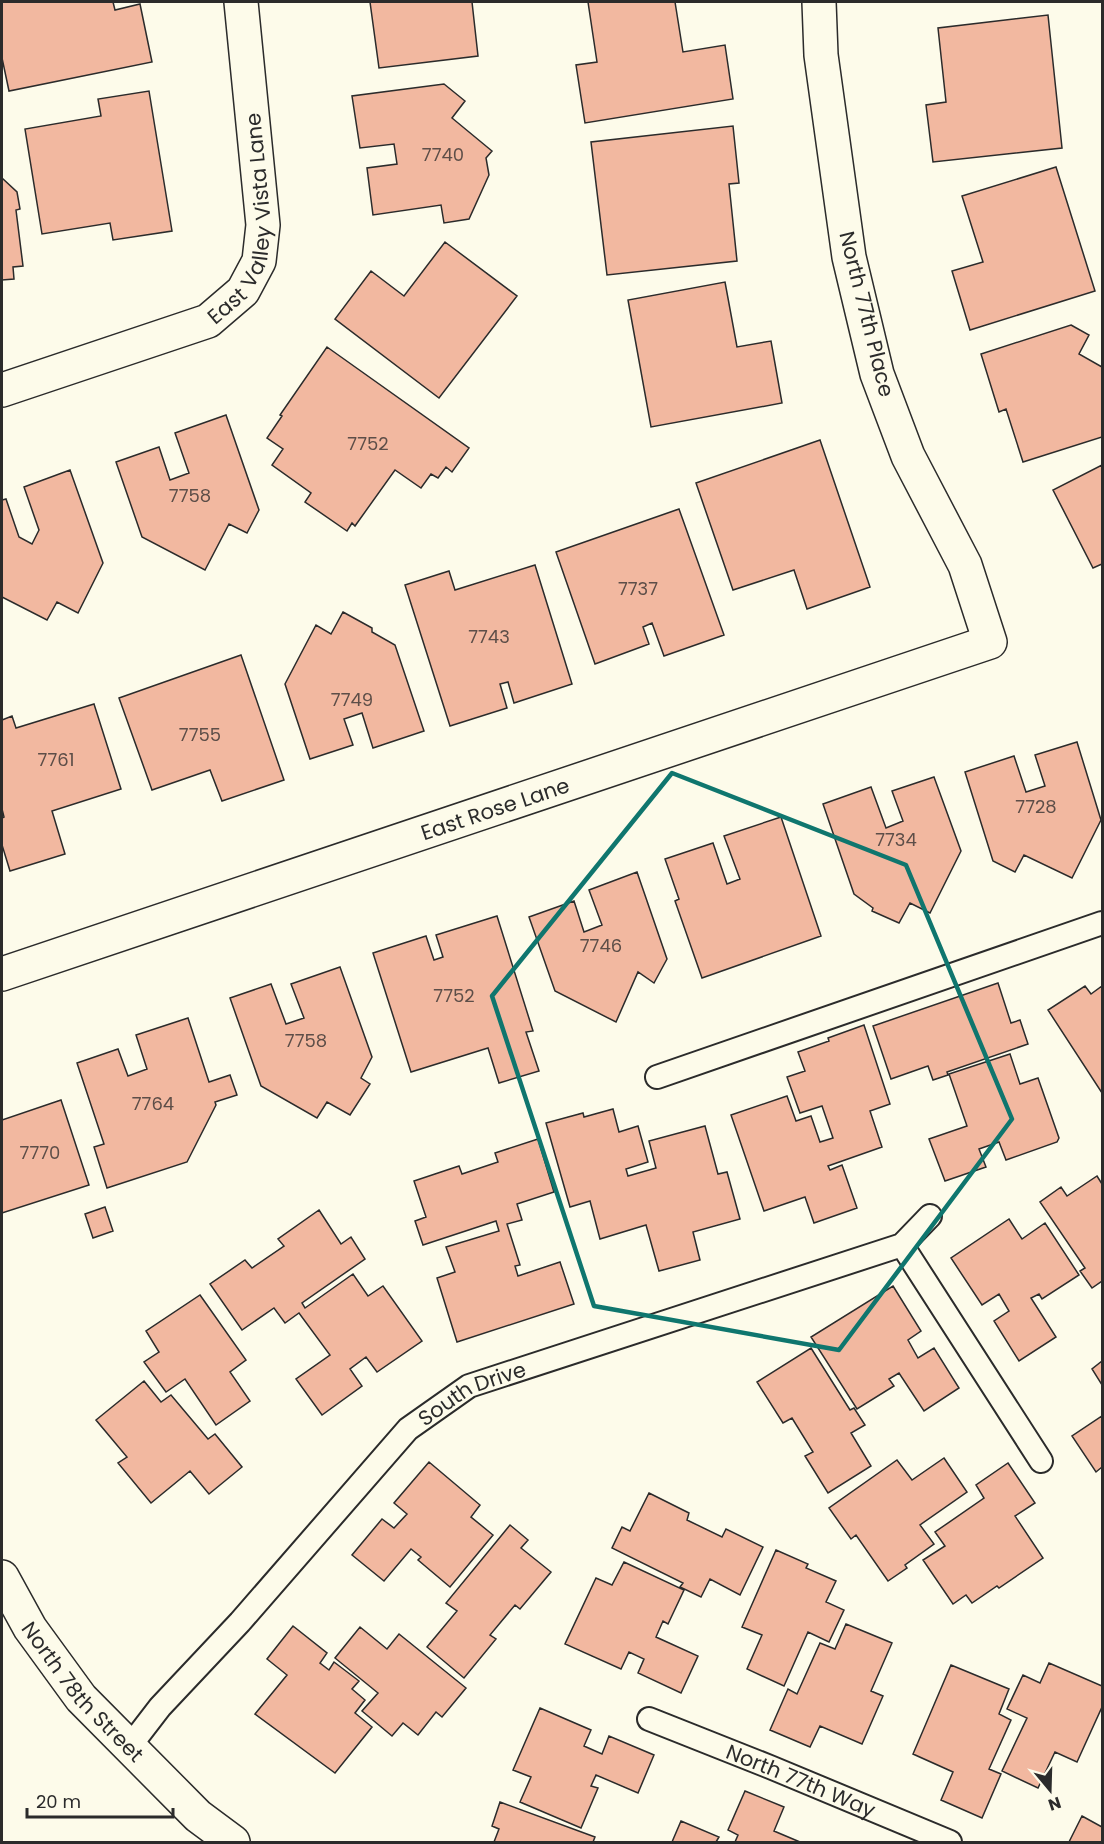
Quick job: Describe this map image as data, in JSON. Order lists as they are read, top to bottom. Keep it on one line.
{"streets":{"street":["East Valley Vista Lane","North 77th Place","East Rose Lane","North 78th Street"],"lane":["South Drive","North 77th Way"]},"crossings":[["North 77th Place","East Rose Lane"],["South Drive","North 78th Street"]],"house_numbers":["7740","7752","7758","7737","7743","7749","7755","7761","7728","7734","7746","7752","7758","7764","7770"],"scale_bar":"20 m","north":"bottom"}
